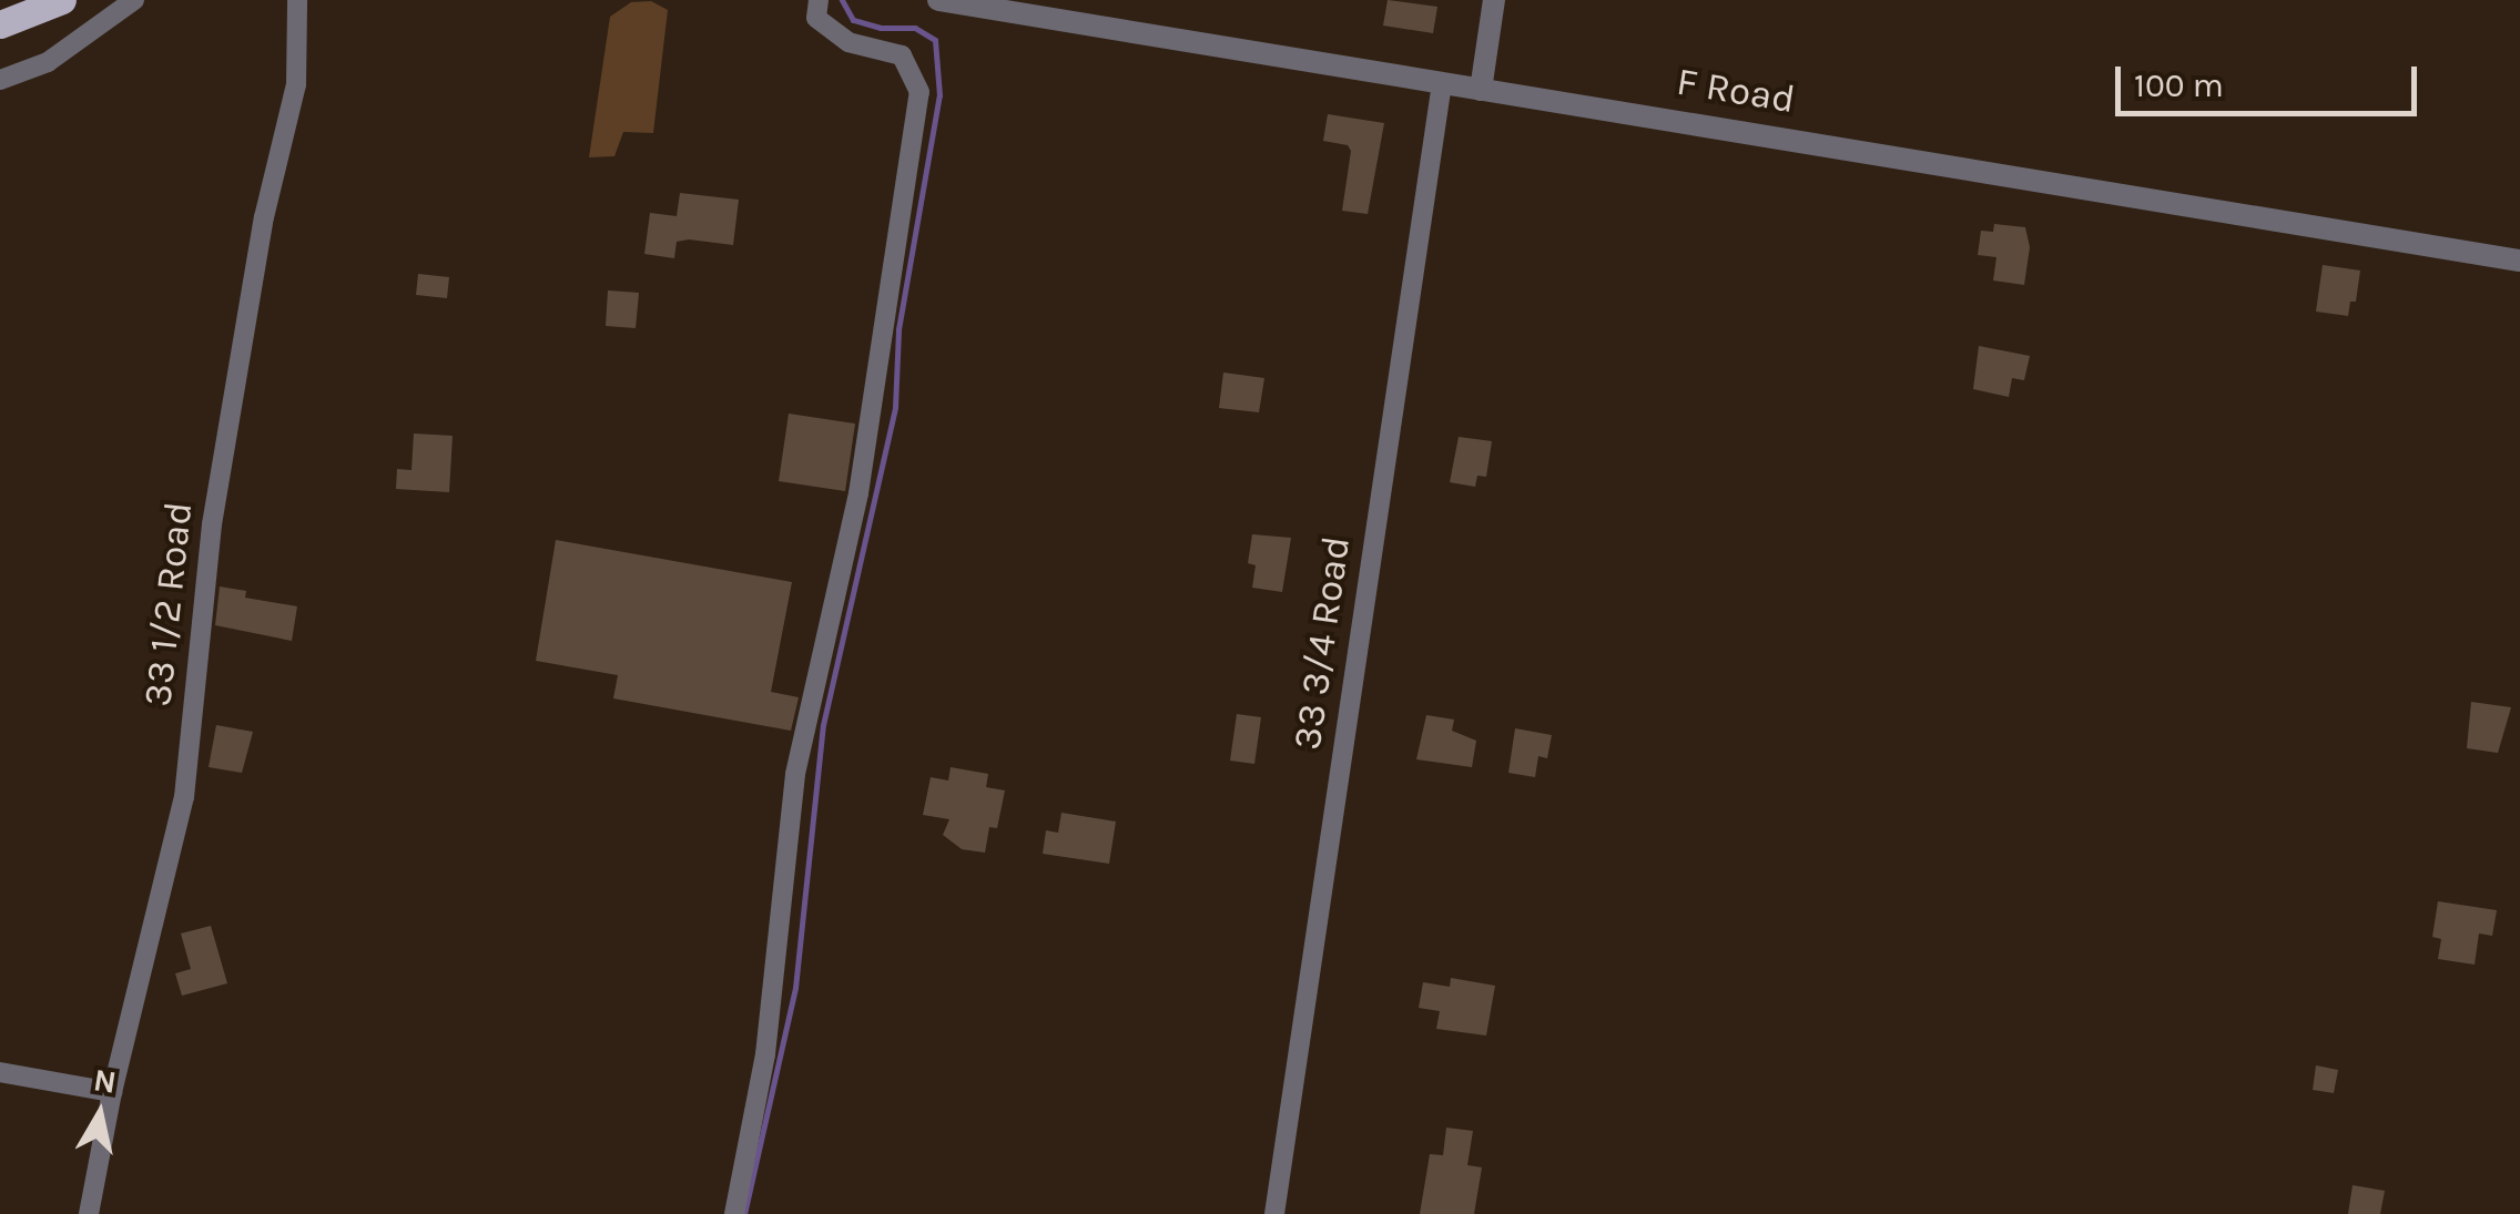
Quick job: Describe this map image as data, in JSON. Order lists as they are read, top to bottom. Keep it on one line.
{"streets":{"street":["F Road","33 1/2 Road","33 3/4 Road"]},"crossings":[["F Road","33 3/4 Road"]],"scale_bar":"100 m","north":"top"}
